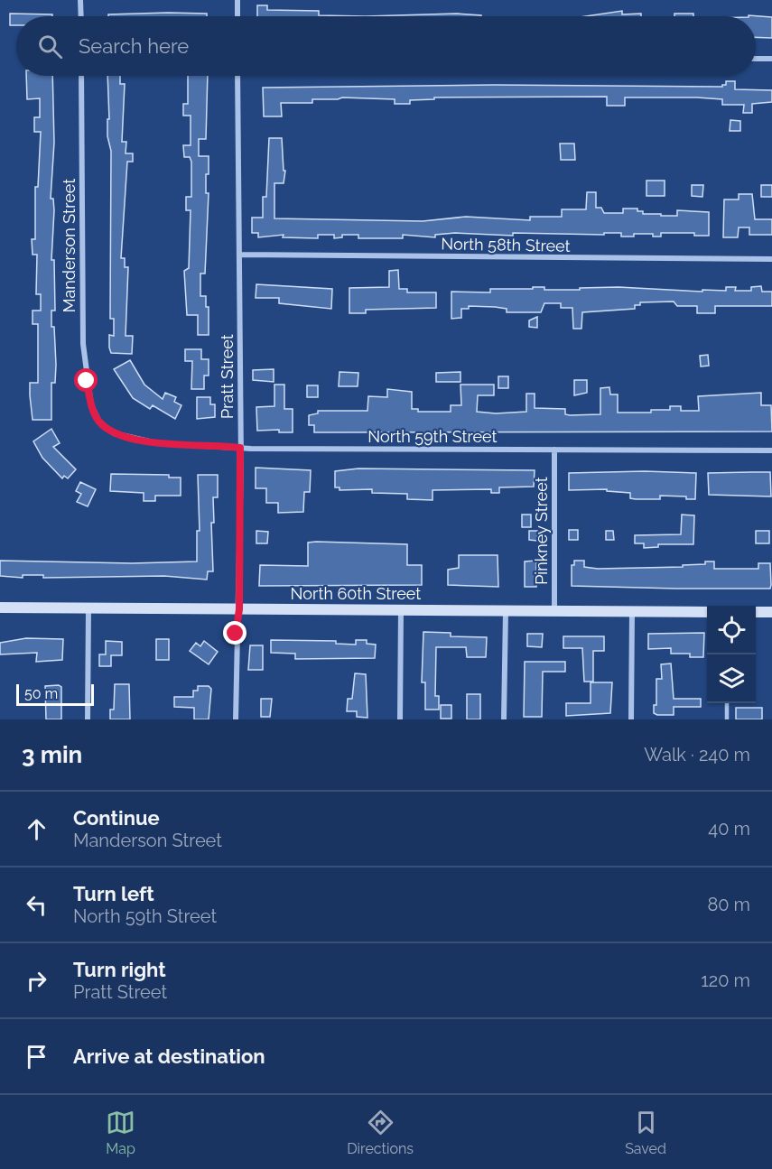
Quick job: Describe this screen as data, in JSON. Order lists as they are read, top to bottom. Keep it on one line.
{"streets":{"main road":["North 60th Street"],"street":["North 58th Street","Manderson Street","Pratt Street","North 59th Street","Pinkney Street"]},"crossings":[["North 58th Street","Pratt Street"],["Manderson Street","North 59th Street"],["Pratt Street","North 59th Street"],["Pratt Street","North 60th Street"],["North 59th Street","Pinkney Street"],["Pinkney Street","North 60th Street"]],"scale_bar":"50 m","page":{"search":"Search here","scale":"50 m","heading":["3 min","Walk · 240 m"],"list":[["Continue","Manderson Street","40 m"],["Turn left","North 59th Street","80 m"],["Turn right","Pratt Street","120 m"],"Arrive at destination"],"nav":["Map","Directions","Saved"]}}
